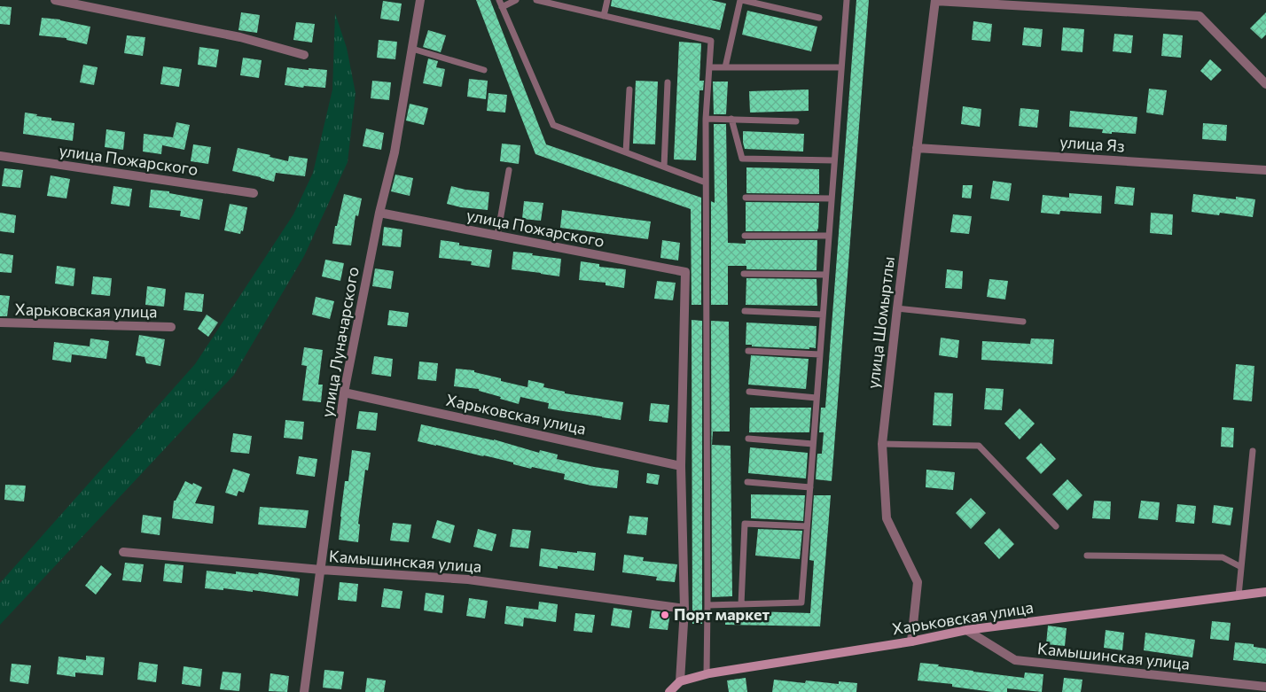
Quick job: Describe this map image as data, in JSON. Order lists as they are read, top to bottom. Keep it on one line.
{"streets":{"street":["улица Яз","улица Пожарского","Харьковская улица","улица Шомыртлы","улица Луначарского","Камышинская улица"]},"crossings":[["улица Яз","улица Шомыртлы"],["улица Пожарского","Харьковская улица"],["улица Пожарского","улица Луначарского"],["Харьковская улица","улица Шомыртлы"],["Харьковская улица","улица Луначарского"],["Харьковская улица","Камышинская улица"],["улица Луначарского","Камышинская улица"]],"places":["Порт маркет"]}
